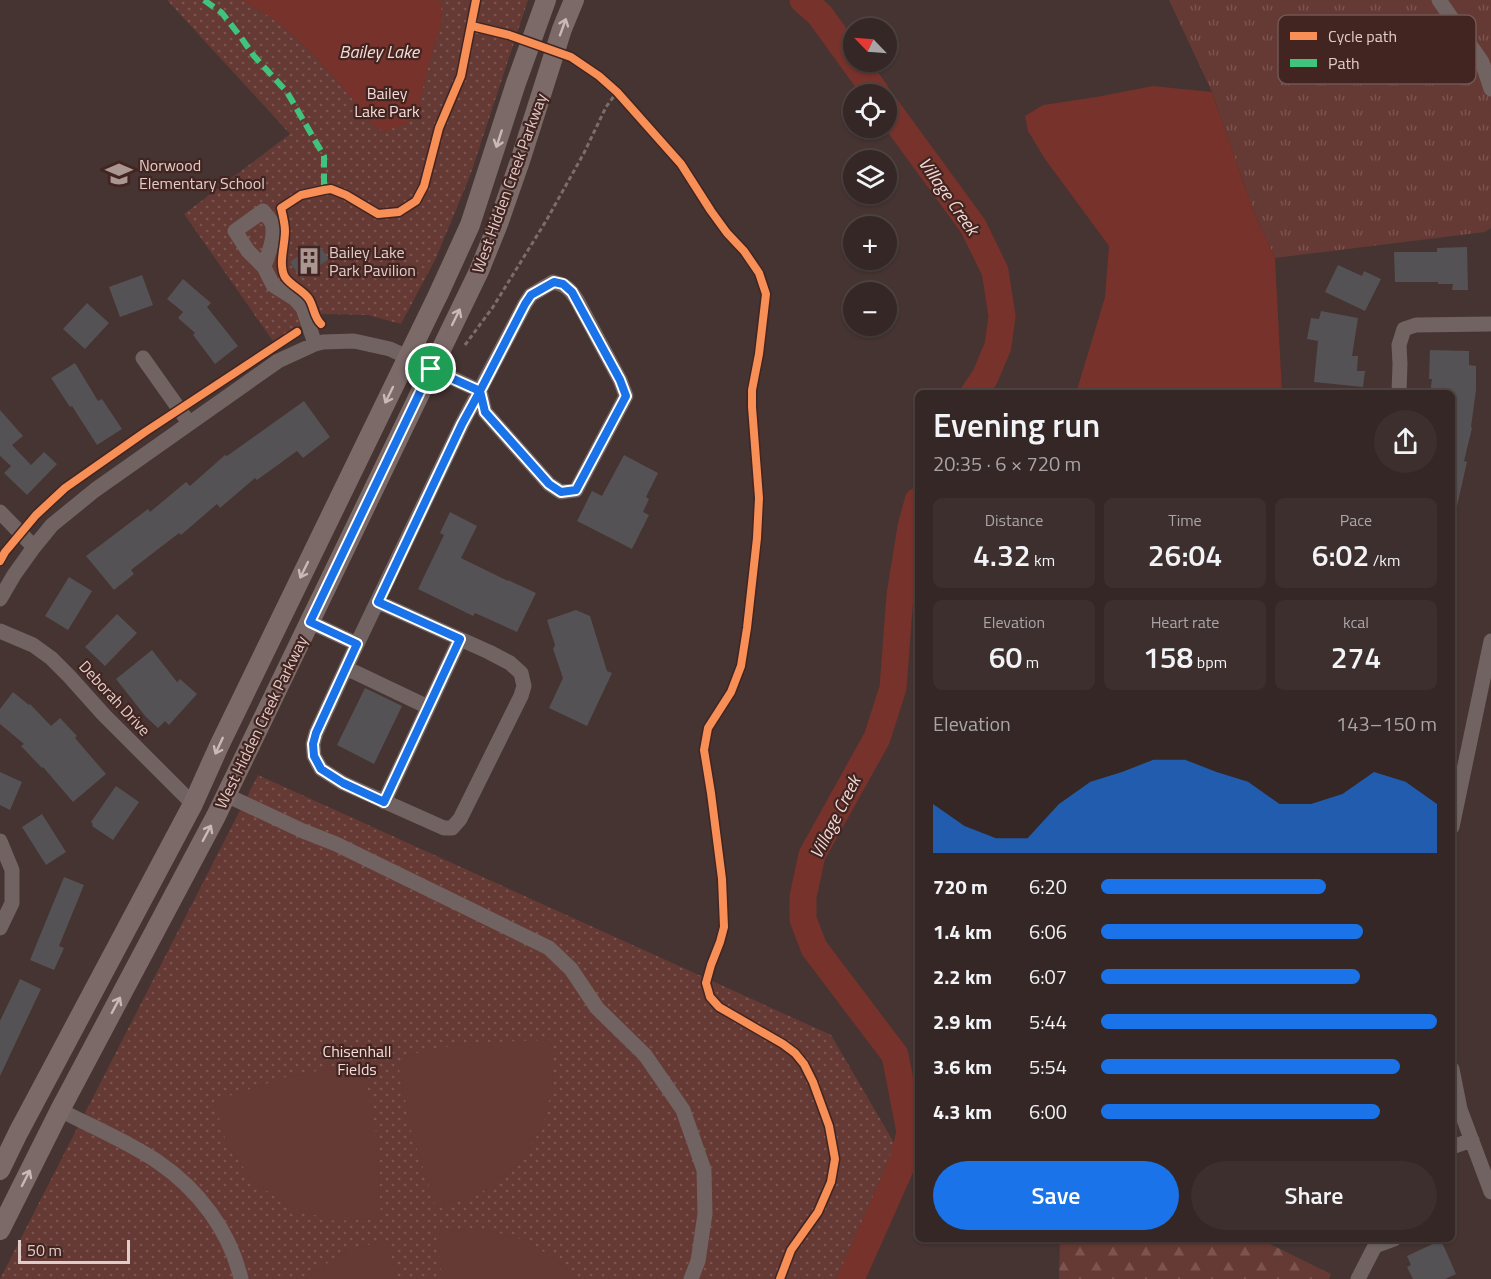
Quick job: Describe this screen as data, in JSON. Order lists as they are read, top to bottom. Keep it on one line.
{"streets":{"main road":["West Hidden Creek Parkway"],"street":["Deborah Drive"]},"crossings":[["West Hidden Creek Parkway","Deborah Drive"]],"water":["Bailey Lake","Village Creek"],"parks":["Bailey Lake Park","Chisenhall Fields"],"places":{"school or university":["Norwood Elementary School"],"building":["Bailey Lake Park Pavilion"]},"legend":["Cycle path","Path"],"scale_bar":"50 m","north":"top left","page":{"map_buttons":["+","−"],"heading":["Evening run","20:35 · 6 × 720 m"],"stats":[["Distance","4.32 km"],["Time","26:04"],["Pace","6:02 /km"],["Elevation","60 m"],["Heart rate","158 bpm"],["kcal","274"]],"chart":["Elevation","143–150 m"],"list":[{"name":"720 m","note":"6:20"},{"name":"1.4 km","note":"6:06"},{"name":"2.2 km","note":"6:07"},{"name":"2.9 km","note":"5:44"},{"name":"3.6 km","note":"5:54"},{"name":"4.3 km","note":"6:00"}],"buttons":["Save","Share"],"scale":"50 m"}}
